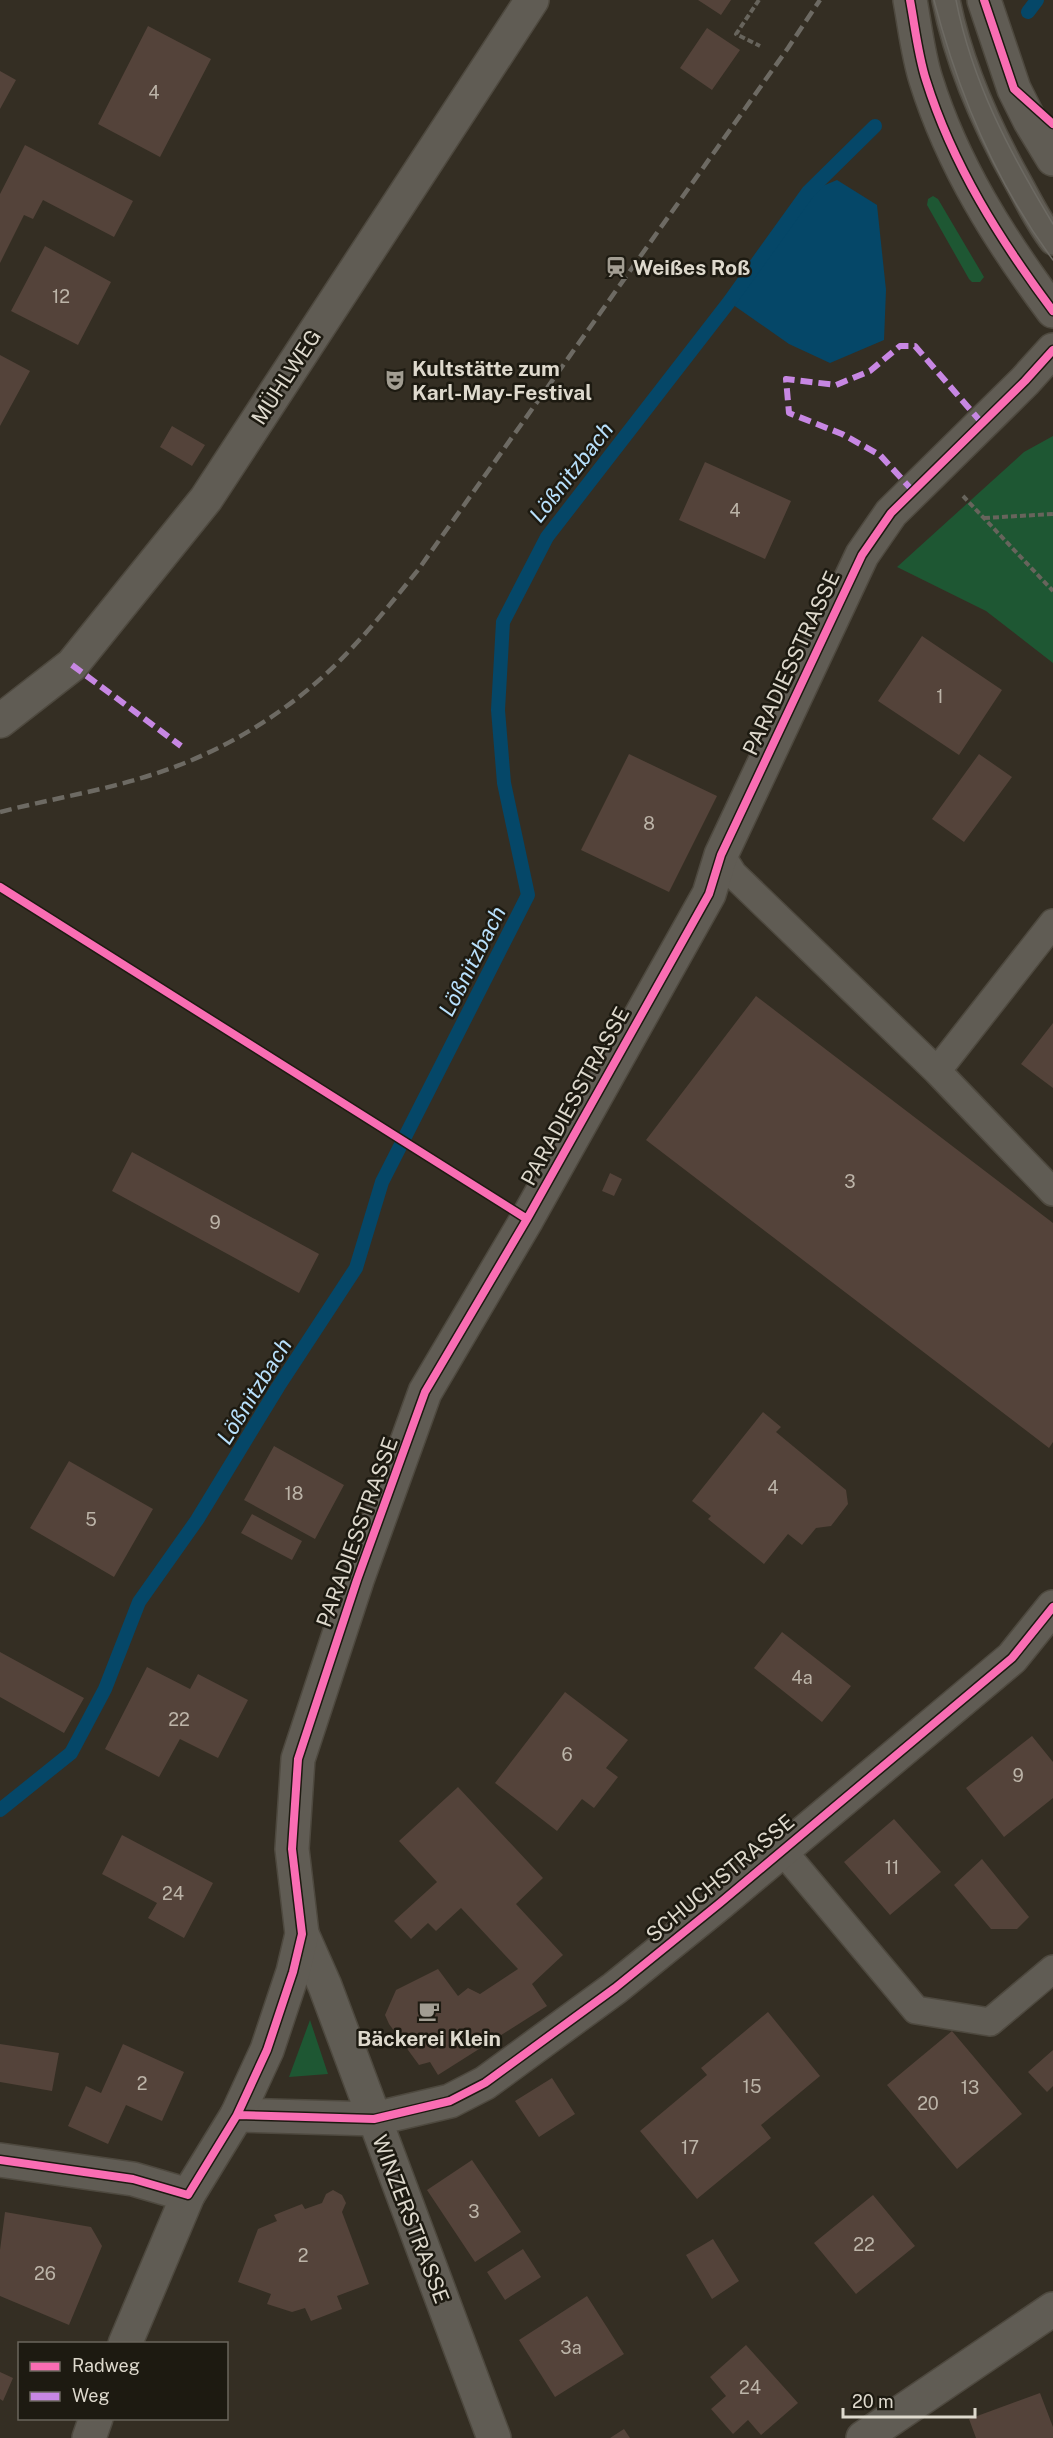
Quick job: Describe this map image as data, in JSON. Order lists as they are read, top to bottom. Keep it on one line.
{"streets":{"street":["MÜHLWEG","PARADIESSTRASSE","SCHUCHSTRASSE","WINZERSTRASSE"]},"crossings":[["PARADIESSTRASSE","SCHUCHSTRASSE"],["PARADIESSTRASSE","WINZERSTRASSE"],["SCHUCHSTRASSE","WINZERSTRASSE"]],"water":["Lößnitzbach"],"places":{"station":["Weißes Roß"],"theatre":["Kultstätte zum Karl-May-Festival"],"cafe":["Bäckerei Klein"]},"house_numbers":["4","12","4","1","8","3","9","4","18","5","4a","22","6","9","11","24","2","15","13","20","17","3","22","2","26","3a","24"],"legend":["Radweg","Weg"],"scale_bar":"20 m"}
